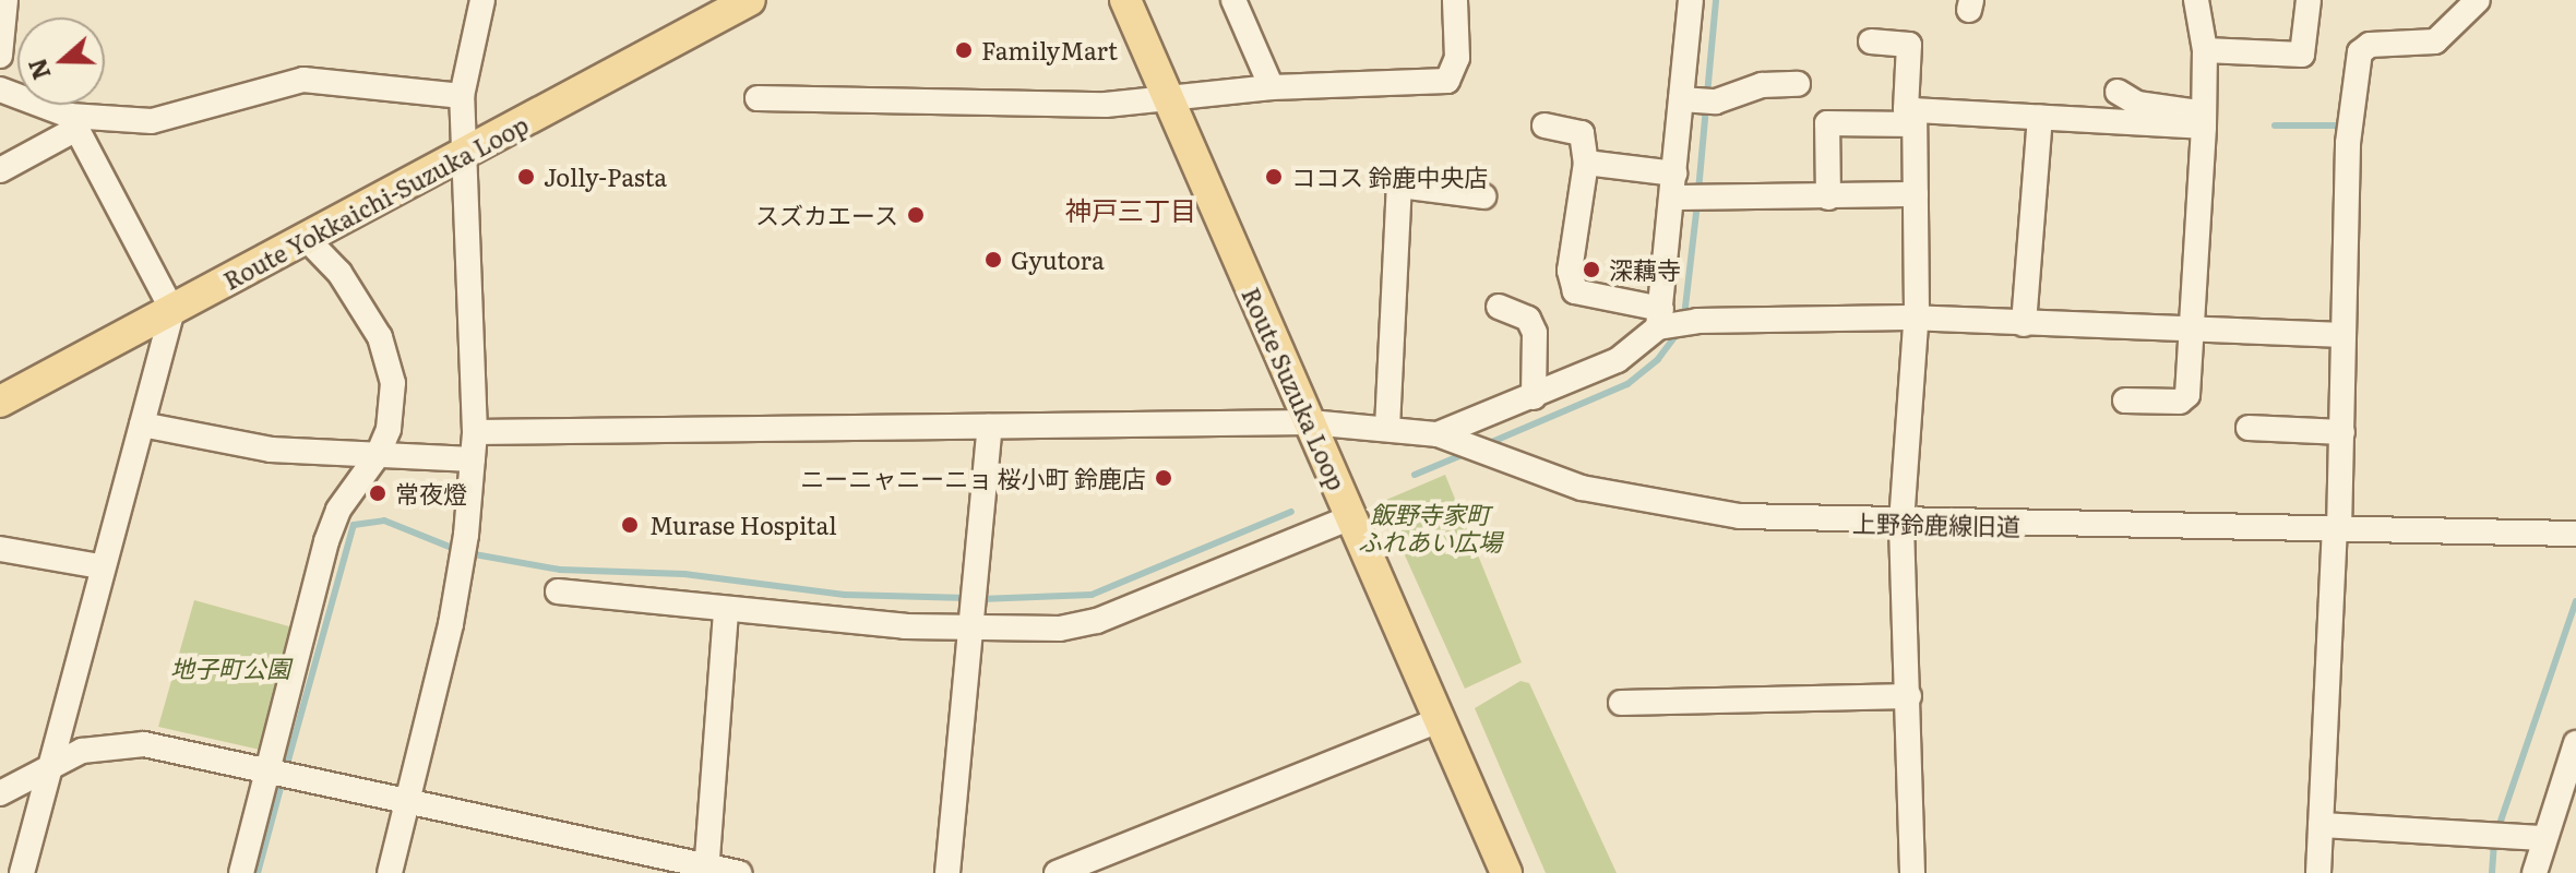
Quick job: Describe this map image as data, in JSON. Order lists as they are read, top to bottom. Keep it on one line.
{"streets":{"main road":["Route Yokkaichi-Suzuka Loop","Route Suzuka Loop"],"street":["上野鈴鹿線旧道"]},"crossings":[["Route Suzuka Loop","上野鈴鹿線旧道"]],"districts":["神戸三丁目"],"parks":["飯野寺家町 ふれあい広場","地子町公園"],"places":["FamilyMart","Jolly-Pasta","ココス 鈴鹿中央店","スズカエース","Gyutora","深藕寺","ニーニャニーニョ 桜小町 鈴鹿店","常夜燈","Murase Hospital"],"north":"left"}
